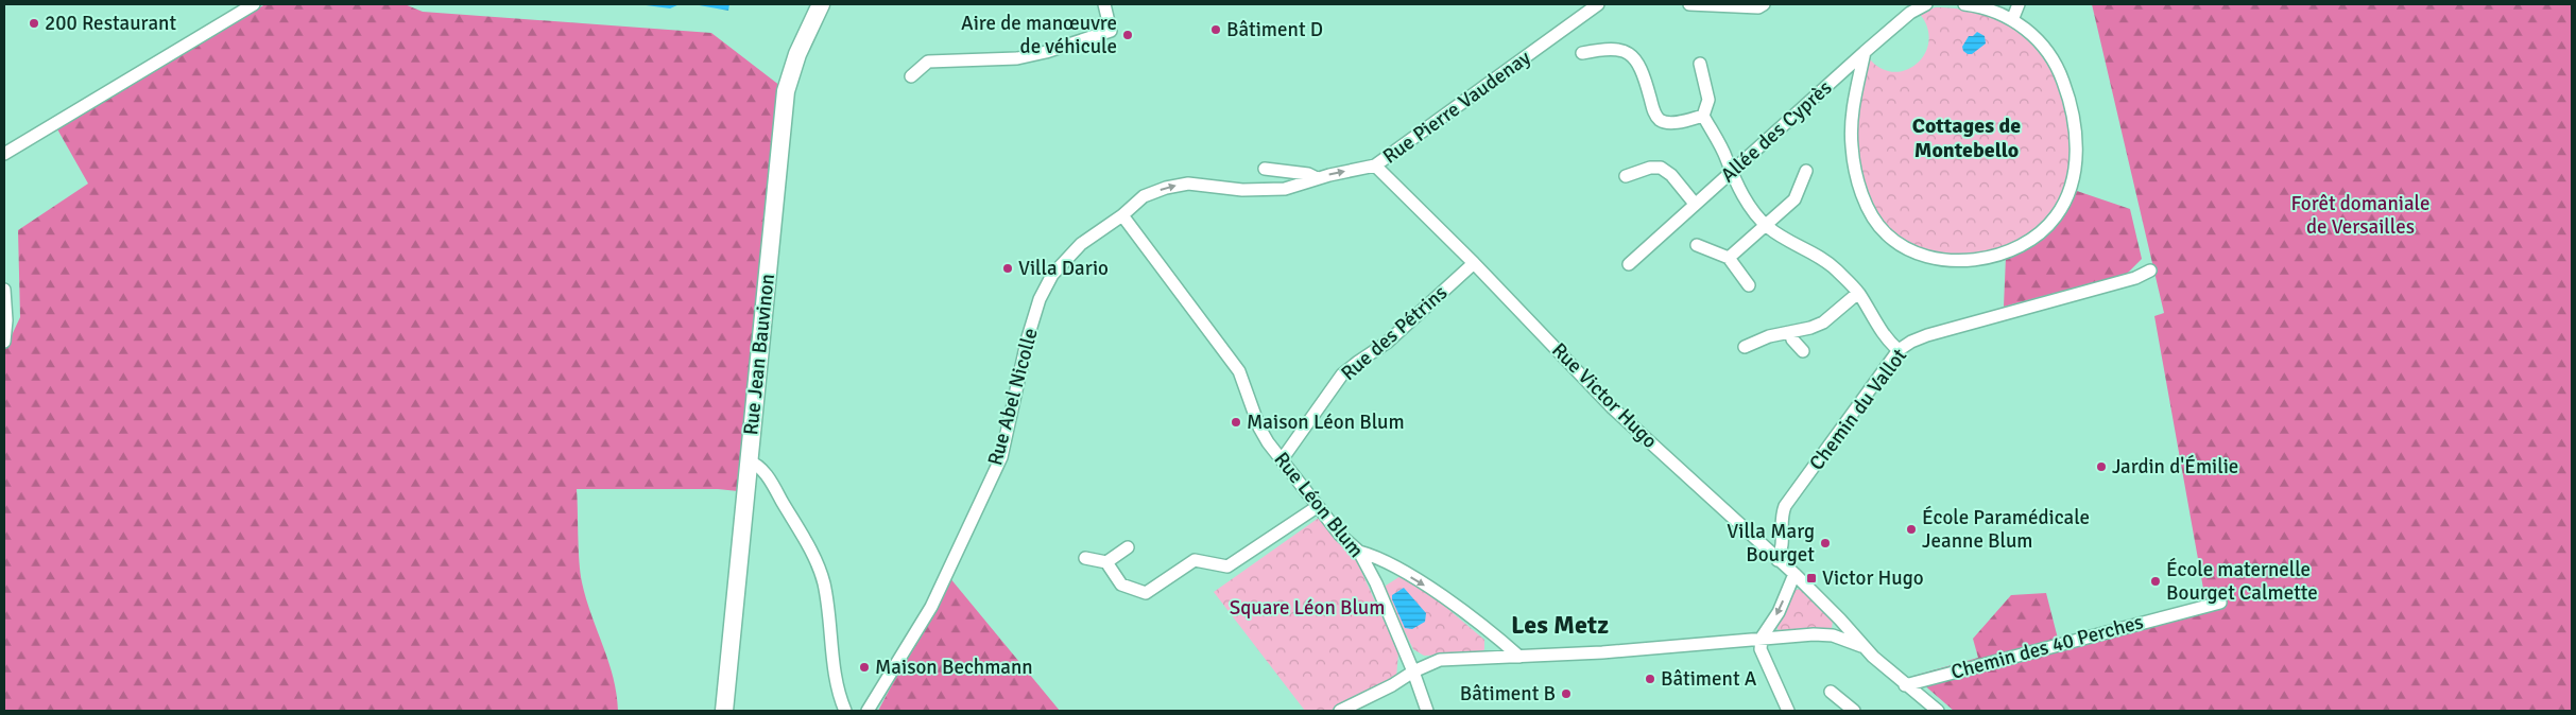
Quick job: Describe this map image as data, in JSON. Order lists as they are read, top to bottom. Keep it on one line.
{"streets":{"main road":["Rue Jean Bauvinon"],"street":["Rue Pierre Vaudenay","Allée des Cyprès","Rue des Pétrins","Rue Victor Hugo","Rue Abel Nicolle","Chemin du Vallot","Rue Léon Blum","Chemin des 40 Perches"]},"crossings":[["Rue Pierre Vaudenay","Rue Victor Hugo"],["Rue Pierre Vaudenay","Rue Abel Nicolle"],["Rue Pierre Vaudenay","Rue Léon Blum"],["Rue des Pétrins","Rue Victor Hugo"],["Rue des Pétrins","Rue Léon Blum"],["Rue Victor Hugo","Chemin du Vallot"],["Rue Abel Nicolle","Rue Léon Blum"]],"one_way":["Rue Pierre Vaudenay"],"districts":["Cottages de Montebello","Les Metz"],"parks":["Forêt domaniale de Versailles","Square Léon Blum"],"places":{"other":["200 Restaurant","Bâtiment D","Aire de manœuvre de véhicule","Villa Dario","Maison Léon Blum","Jardin d'Émilie","École Paramédicale Jeanne Blum","Villa Marg Bourget","École maternelle Bourget Calmette","Maison Bechmann","Bâtiment A","Bâtiment B"],"transit":["Victor Hugo"]}}
